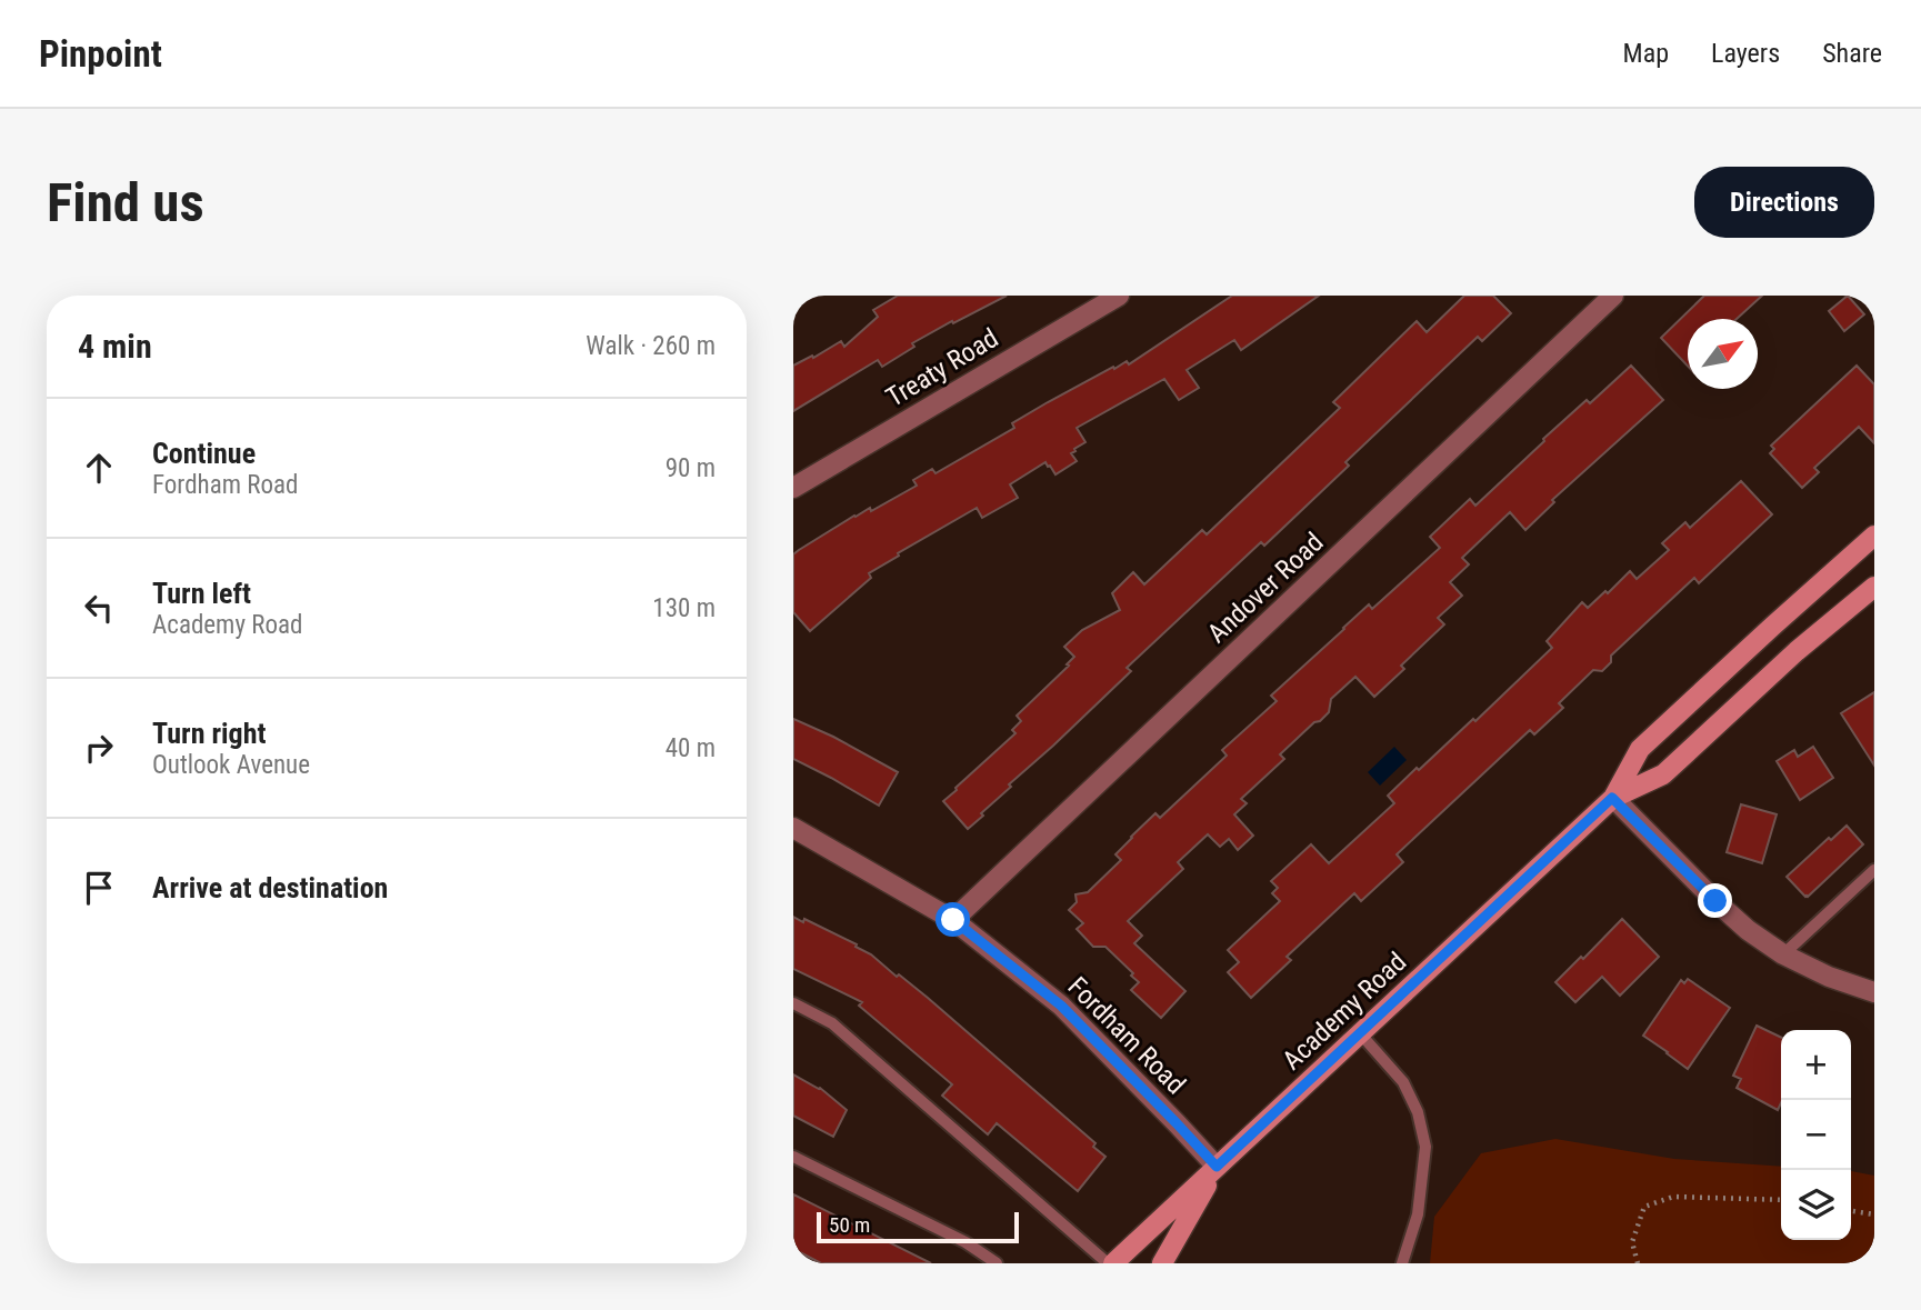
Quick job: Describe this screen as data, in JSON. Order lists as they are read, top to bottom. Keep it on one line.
{"streets":{"main road":["Academy Road"],"street":["Treaty Road","Andover Road","Fordham Road"]},"crossings":[["Andover Road","Fordham Road"],["Academy Road","Fordham Road"]],"scale_bar":"50 m","north":"top right","page":{"header":"Pinpoint","nav":["Map","Layers","Share"],"buttons":"Directions","title":"Find us","heading":["4 min","Walk · 260 m"],"list":[["Continue","Fordham Road","90 m"],["Turn left","Academy Road","130 m"],["Turn right","Outlook Avenue","40 m"],"Arrive at destination"],"map_buttons":["+","−"],"scale":"50 m"}}
